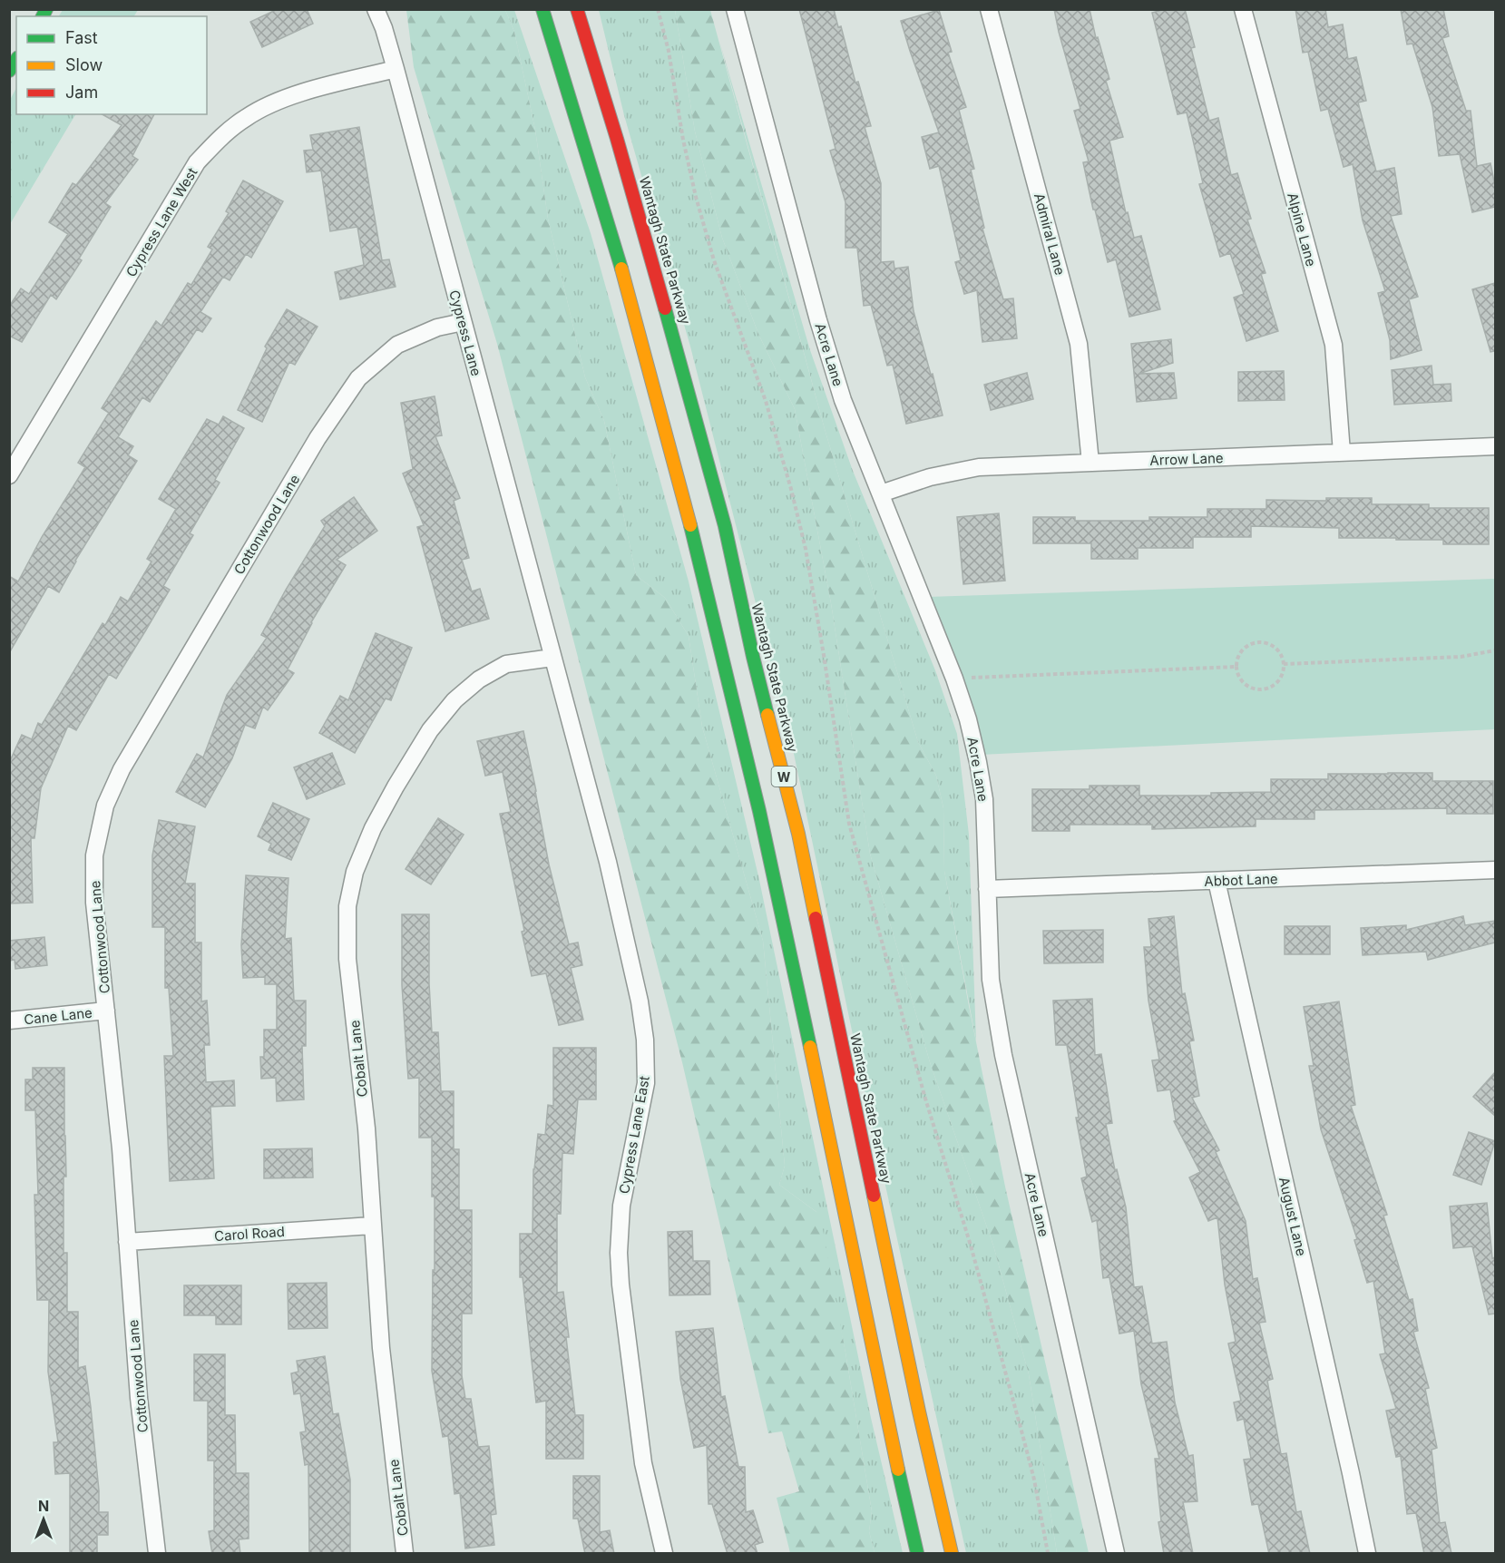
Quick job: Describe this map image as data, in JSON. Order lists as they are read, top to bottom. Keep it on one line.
{"streets":{"main road":["Wantagh State Parkway","W"],"street":["Cypress Lane West","Alpine Lane","Admiral Lane","Cypress Lane","Acre Lane","Arrow Lane","Cottonwood Lane","Abbot Lane","Cane Lane","Cobalt Lane","Cypress Lane East","August Lane","Carol Road"]},"crossings":[["Cypress Lane West","Cypress Lane"],["Alpine Lane","Arrow Lane"],["Admiral Lane","Arrow Lane"],["Cypress Lane","Cottonwood Lane"],["Cypress Lane","Cobalt Lane"],["Cypress Lane","Cypress Lane East"],["Acre Lane","Arrow Lane"],["Acre Lane","Abbot Lane"],["Cottonwood Lane","Cane Lane"],["Cottonwood Lane","Carol Road"],["Abbot Lane","August Lane"],["Cobalt Lane","Cypress Lane East"],["Cobalt Lane","Carol Road"]],"legend":["Fast","Slow","Jam"],"north":"top"}
